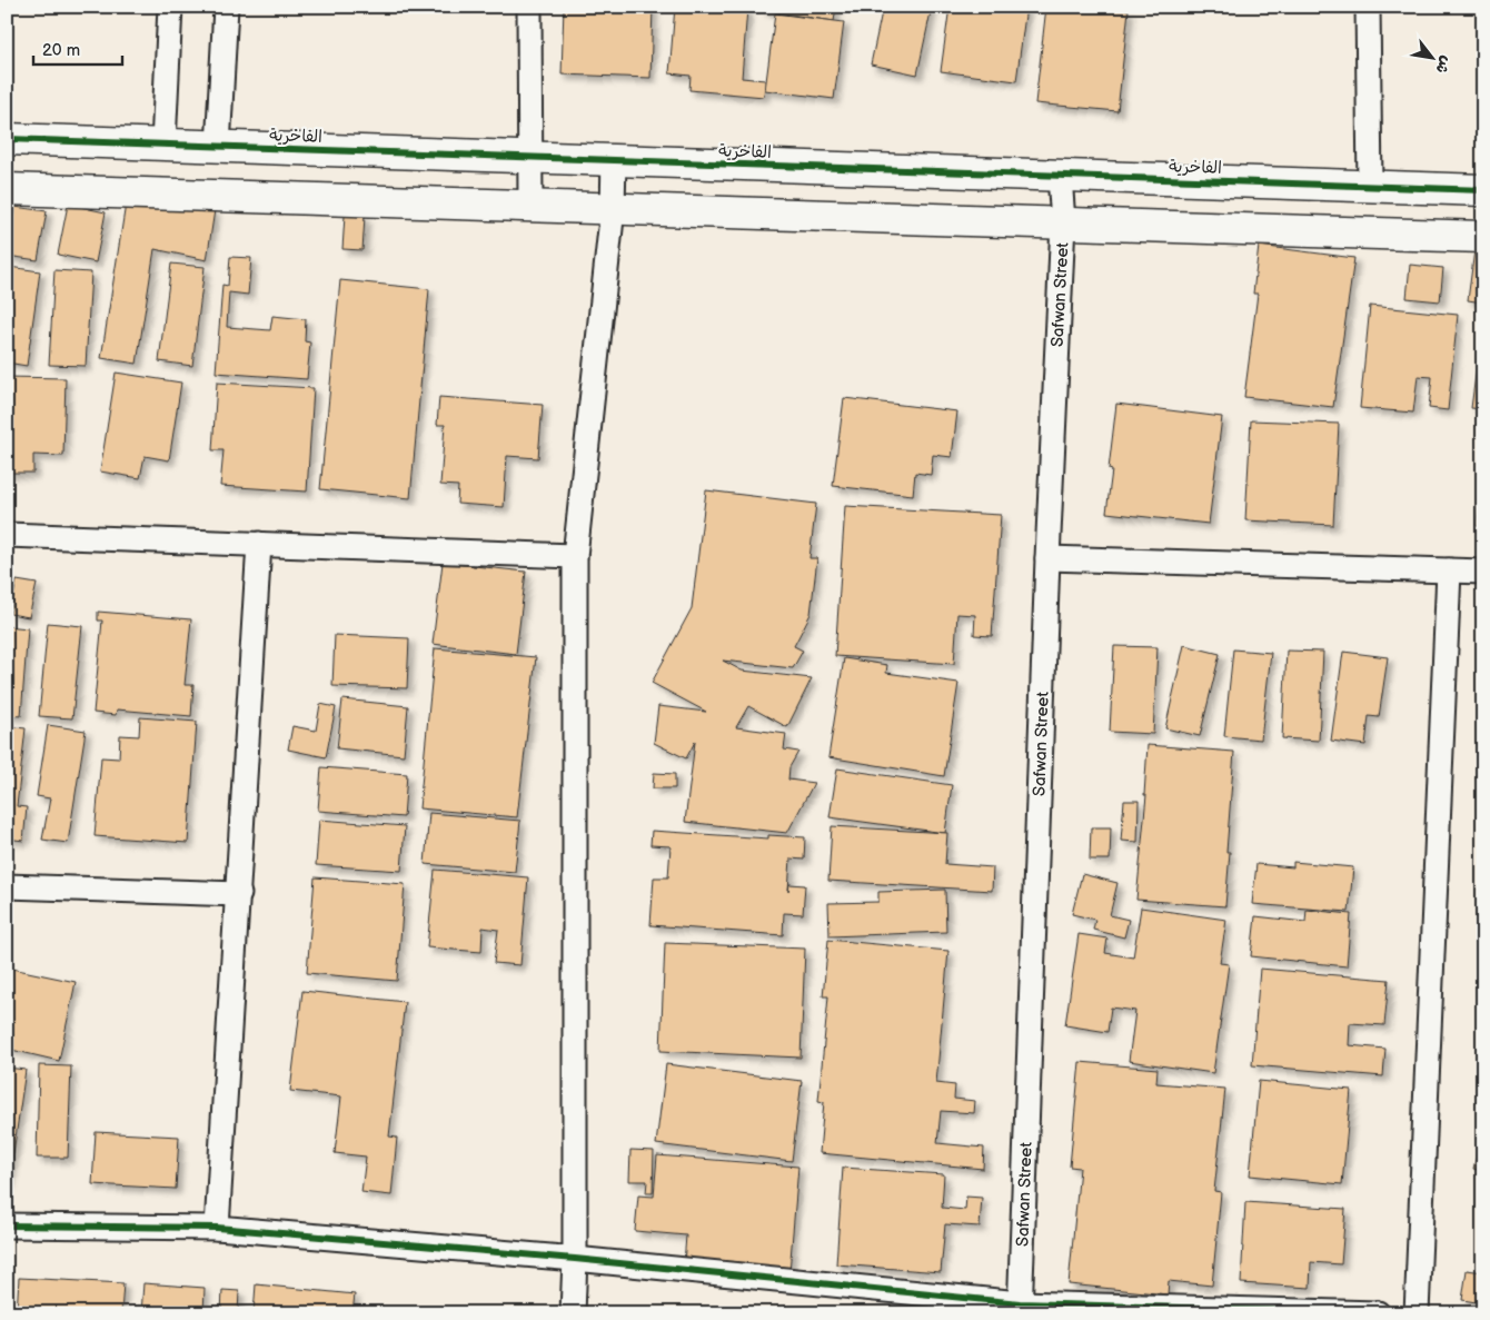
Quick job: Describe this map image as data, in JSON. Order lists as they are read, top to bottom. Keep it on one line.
{"streets":{"street":["الفاخرية","Safwan Street"]},"crossings":[["الفاخرية","Safwan Street"]],"scale_bar":"20 m","north":"bottom right"}
